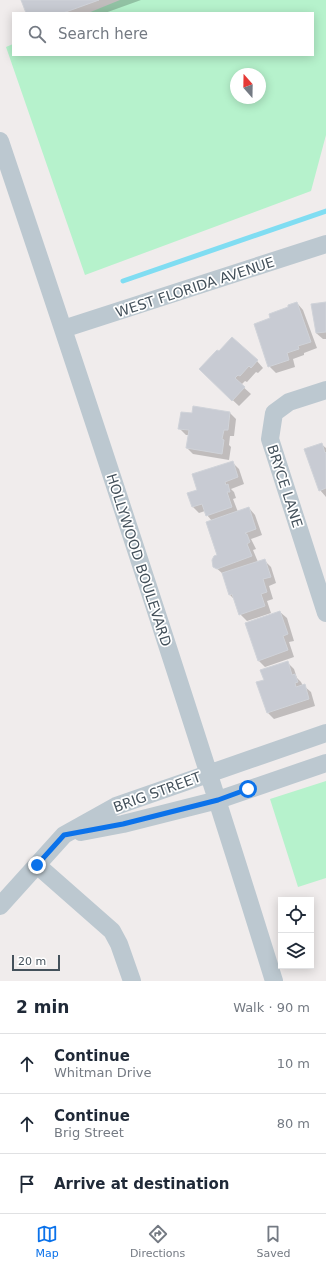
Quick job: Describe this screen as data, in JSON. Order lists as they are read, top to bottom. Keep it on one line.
{"streets":{"street":["WEST FLORIDA AVENUE","BRYCE LANE","HOLLYWOOD BOULEVARD","BRIG STREET"]},"crossings":[["WEST FLORIDA AVENUE","HOLLYWOOD BOULEVARD"],["HOLLYWOOD BOULEVARD","BRIG STREET"]],"scale_bar":"20 m","north":"top","page":{"search":"Search here","scale":"20 m","heading":["2 min","Walk · 90 m"],"list":[["Continue","Whitman Drive","10 m"],["Continue","Brig Street","80 m"],"Arrive at destination"],"nav":["Map","Directions","Saved"]}}
